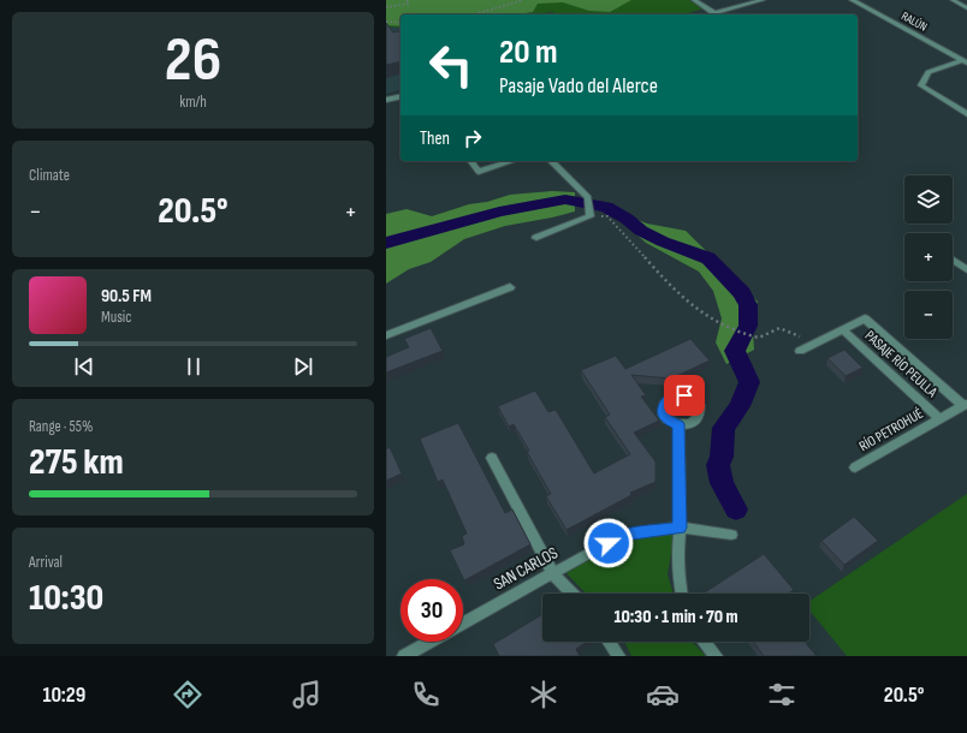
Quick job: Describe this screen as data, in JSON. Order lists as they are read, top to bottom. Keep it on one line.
{"streets":{"street":["RALÚN","PASAJE RÍO PEULLA","RÍO PETROHUÉ","SAN CARLOS"]},"crossings":[["PASAJE RÍO PEULLA","RÍO PETROHUÉ"]],"page":{"tile":[["26","km/h"],"Climate",["Range · 55%","275 km"],["Arrival","10:30"]],"turn":["20 m","Pasaje Vado del Alerce"],"then":"Then","map_buttons":["+","−"],"heat":["−","20.5°","+"],"song":["90.5 FM","Music"],"limit":"30","trip":"10:30 · 1 min · 70 m","tabs":["10:29","20.5°"]}}
